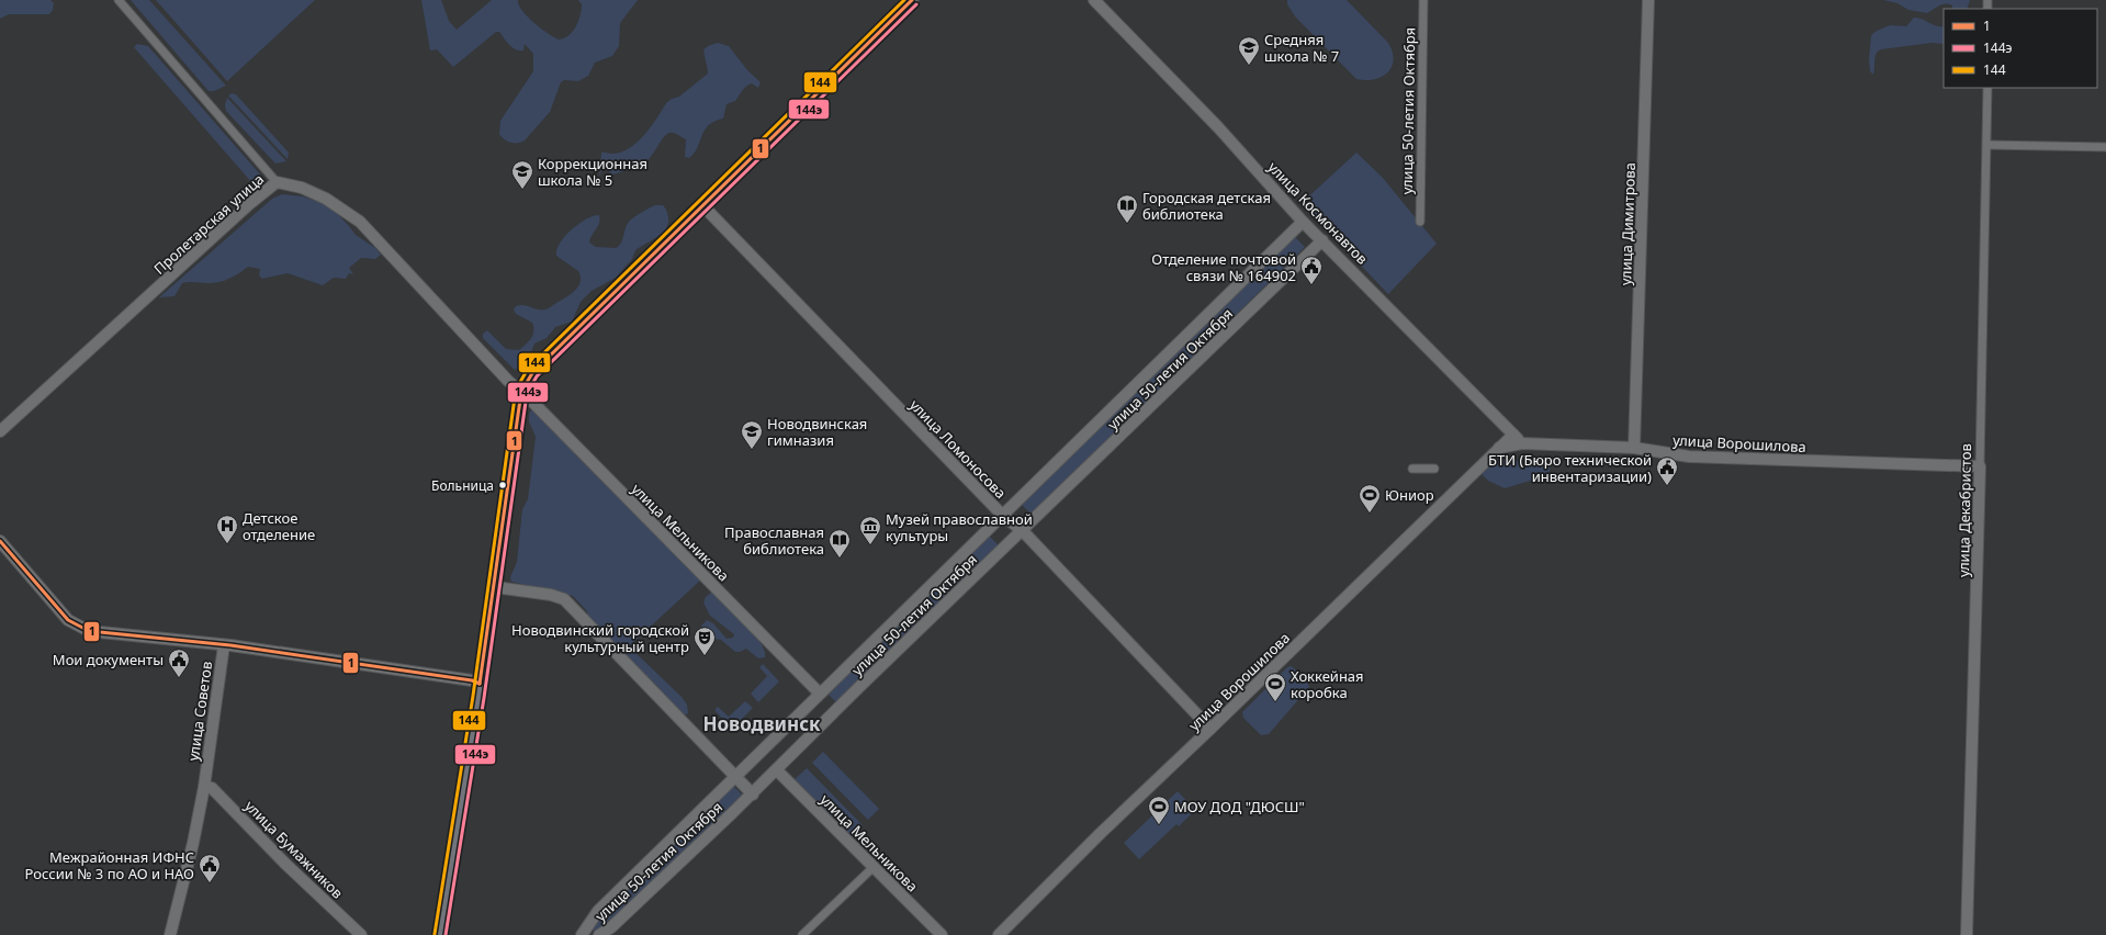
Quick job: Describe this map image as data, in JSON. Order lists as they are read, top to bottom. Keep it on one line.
{"streets":{"street":["улица 50-летия Октября","улица Космонавтов","Пролетарская улица","улица Димитрова","улица Ворошилова","улица Ломоносова","улица Декабристов","улица Мельникова","улица Советов","улица Бумажников"]},"crossings":[["улица 50-летия Октября","улица Космонавтов"],["улица 50-летия Октября","улица Ломоносова"],["улица 50-летия Октября","улица Мельникова"],["улица Космонавтов","улица Ворошилова"],["Пролетарская улица","улица Мельникова"],["улица Димитрова","улица Ворошилова"],["улица Ворошилова","улица Ломоносова"],["улица Ворошилова","улица Декабристов"],["улица Советов","улица Бумажников"]],"districts":["Новодвинск"],"places":{"school or university":["Средняя школа № 7","Коррекционная школа № 5","Новодвинская гимназия"],"library":["Городская детская библиотека","Православная библиотека"],"public building":["Отделение почтовой связи № 164902","БТИ (Бюро технической инвентаризации)","Мои документы","Межрайонная ИФНС России № 3 по АО и НАО"],"other":["Больница"],"sports":["Юниор","Хоккейная коробка","МОУ ДОД \"ДЮСШ\""],"hospital":["Детское отделение"],"museum":["Музей православной культуры"],"theatre":["Новодвинский городской культурный центр"]},"lines":["transit line 1","transit line 144","transit line 144э"],"legend":["1","144э","144"]}
